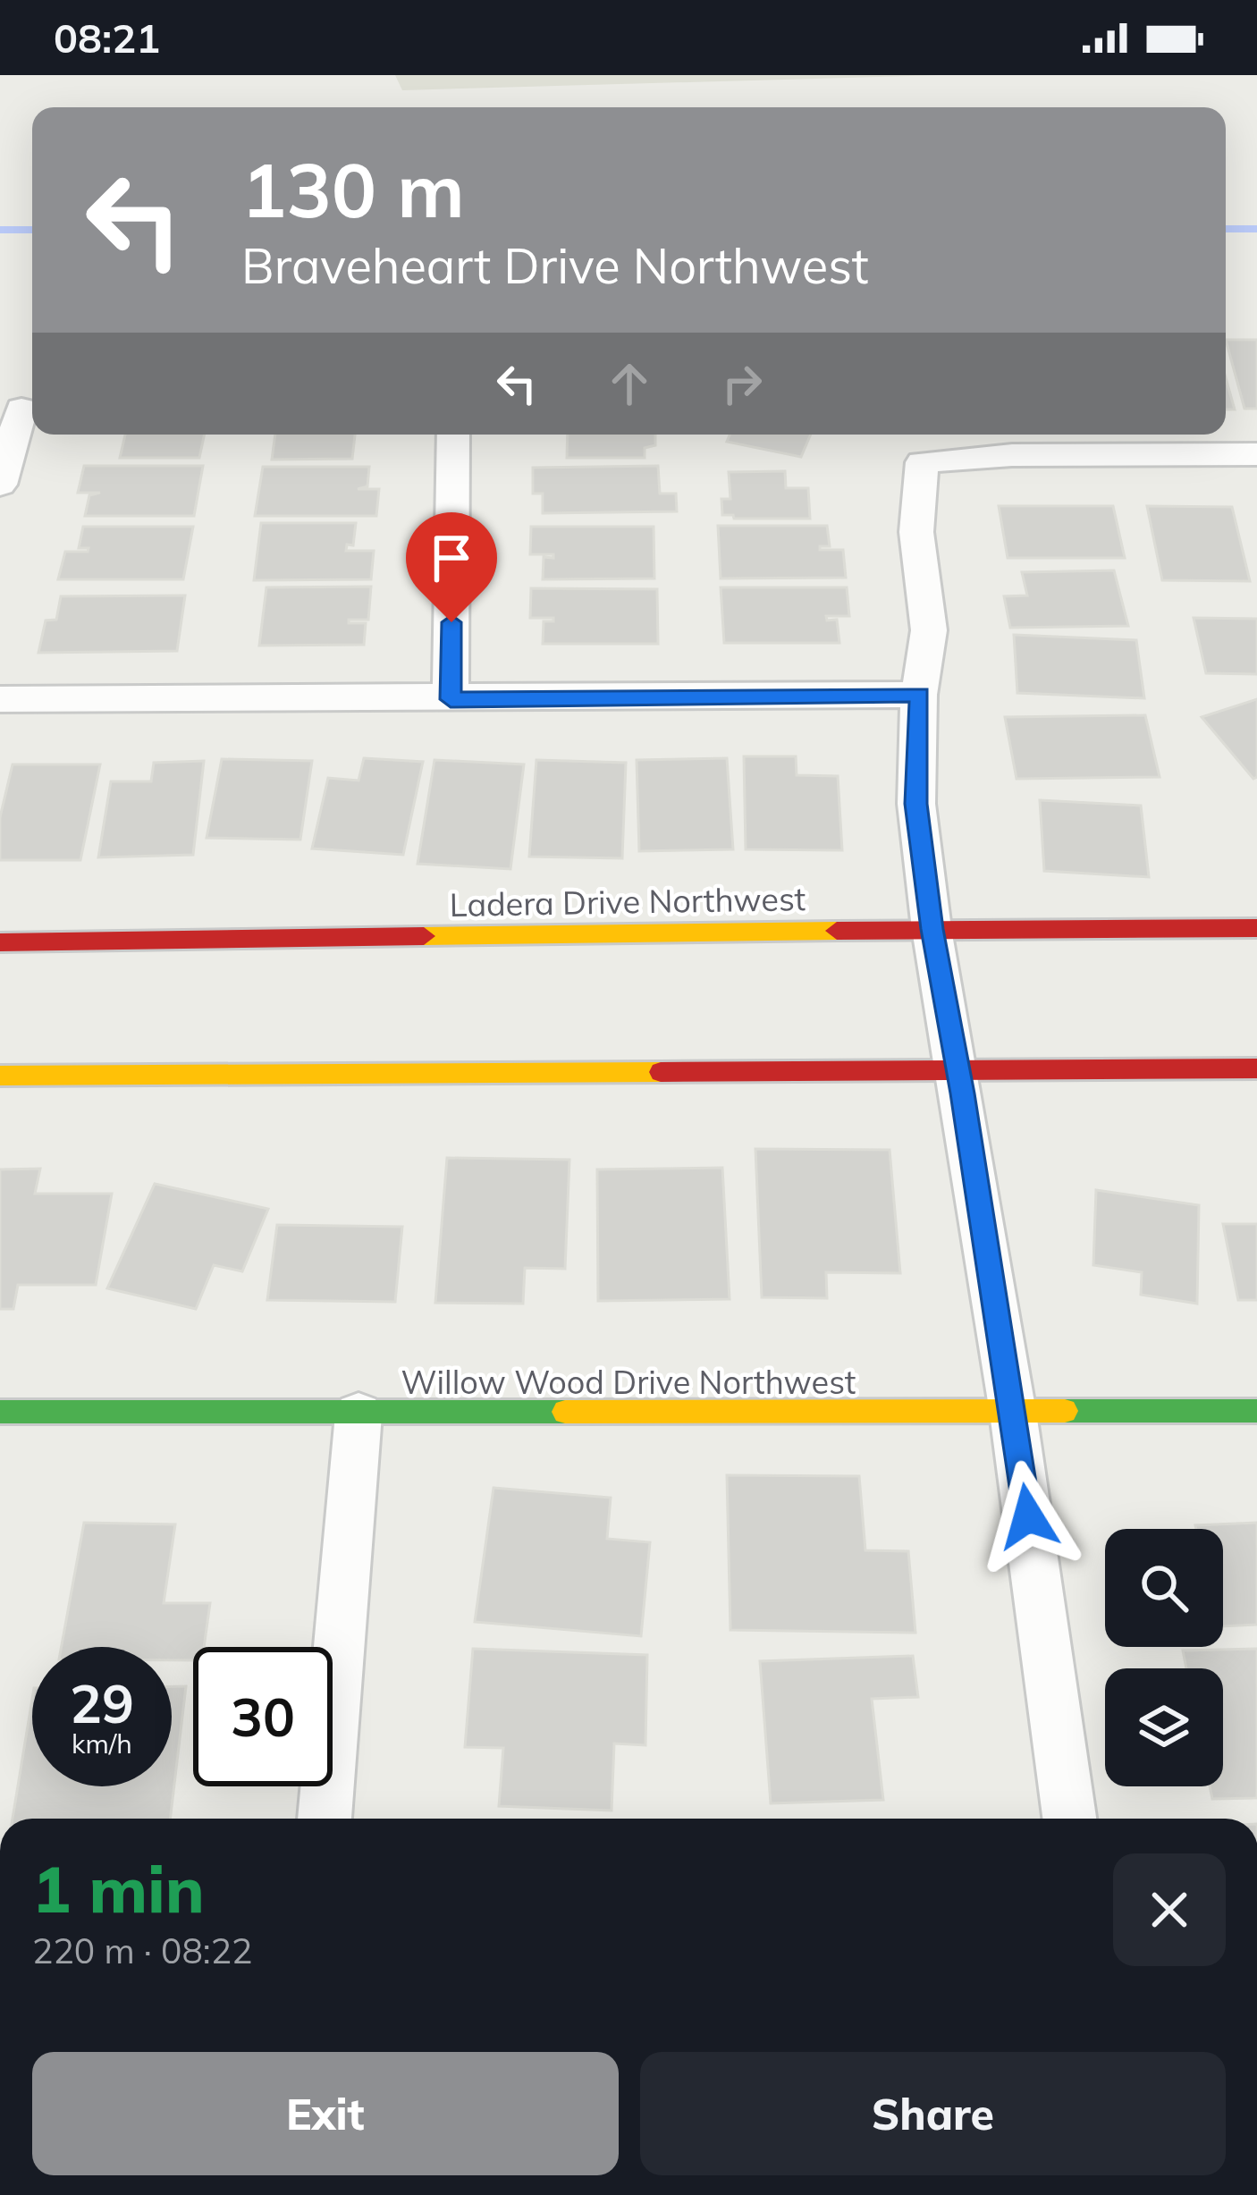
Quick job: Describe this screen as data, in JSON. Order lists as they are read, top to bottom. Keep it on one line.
{"streets":{"main road":["Ladera Drive Northwest","Willow Wood Drive Northwest"]},"page":{"status":"08:21","turn":["130 m","Braveheart Drive Northwest"],"speed":"29 km/h","limit":"30","heading":["1 min","220 m · 08:22"],"buttons":["Exit","Share"]}}
